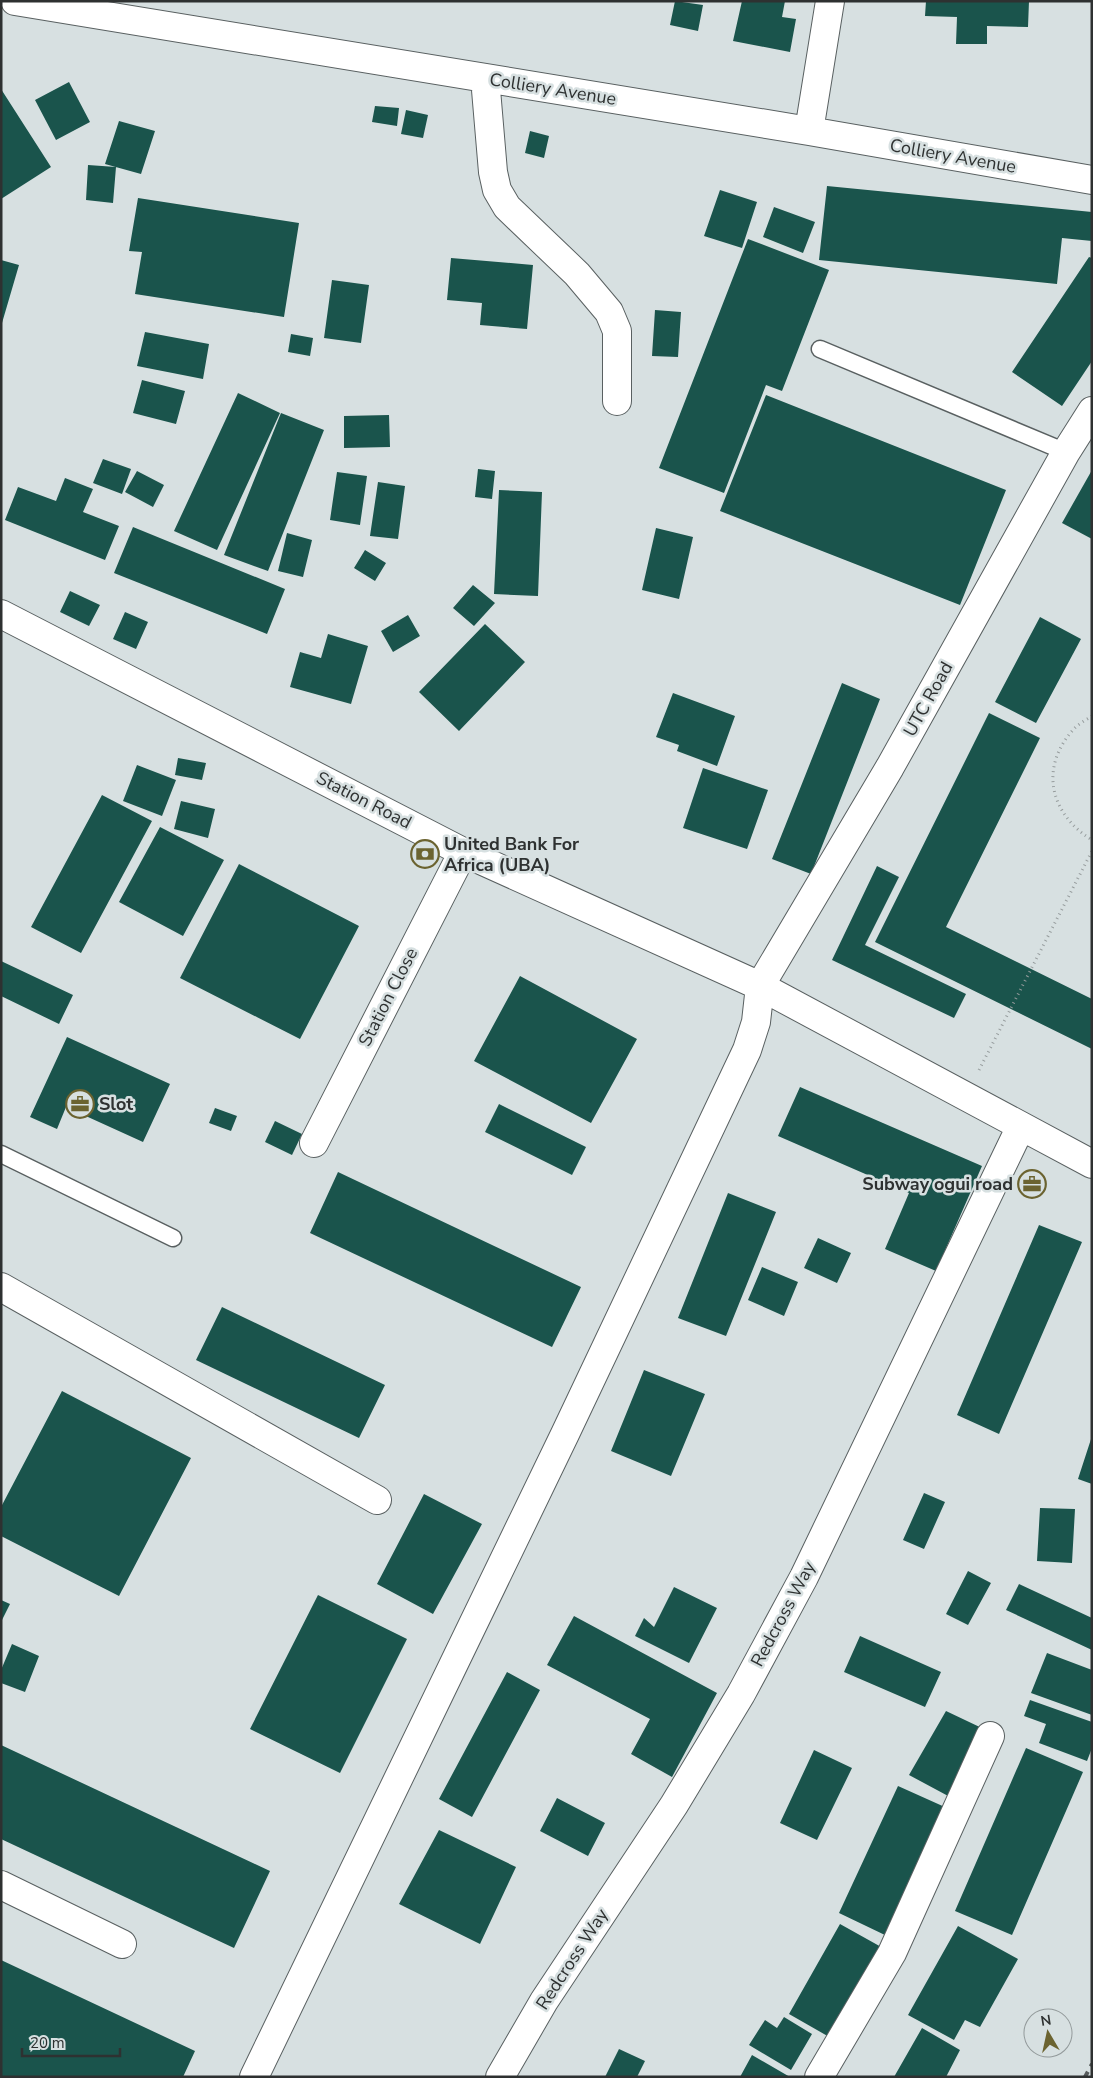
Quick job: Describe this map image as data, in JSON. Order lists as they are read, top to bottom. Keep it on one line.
{"streets":{"street":["Colliery Avenue","UTC Road","Station Road","Station Close","Redcross Way"]},"crossings":[["UTC Road","Station Road"],["Station Road","Station Close"],["Station Road","Redcross Way"]],"places":{"bank":["United Bank For Africa (UBA)"],"office":["Slot","Subway ogui road"]},"scale_bar":"20 m","north":"top"}
